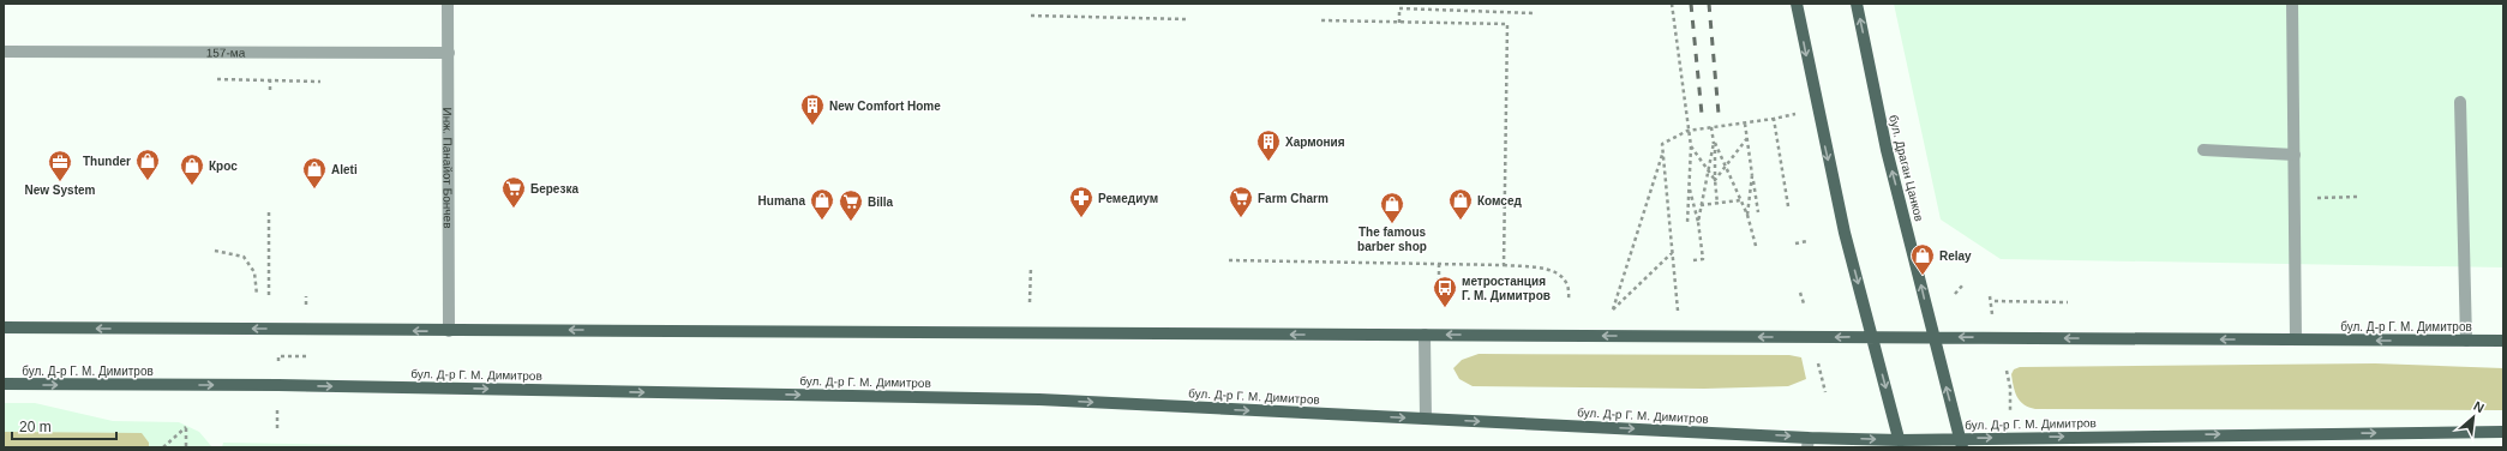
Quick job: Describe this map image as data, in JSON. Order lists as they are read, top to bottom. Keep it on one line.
{"streets":{"main road":["бул. Драган Цанков","бул. Д-р Г. М. Димитров"],"street":["157-ма","Инж. Панайот Бончев"]},"crossings":[["157-ма","Инж. Панайот Бончев"],["Инж. Панайот Бончев","бул. Д-р Г. М. Димитров"],["бул. Драган Цанков","бул. Д-р Г. М. Димитров"]],"places":{"building":["New Comfort Home","Хармония"],"shop":["Thunder","Крос","Aleti","Humana","Комсед","The famous barber shop","Relay"],"office":["New System"],"supermarket":["Березка","Farm Charm","Billa"],"pharmacy":["Ремедиум"],"bus stop":["метростанция Г. М. Димитров"]},"scale_bar":"20 m","north":"top right"}
